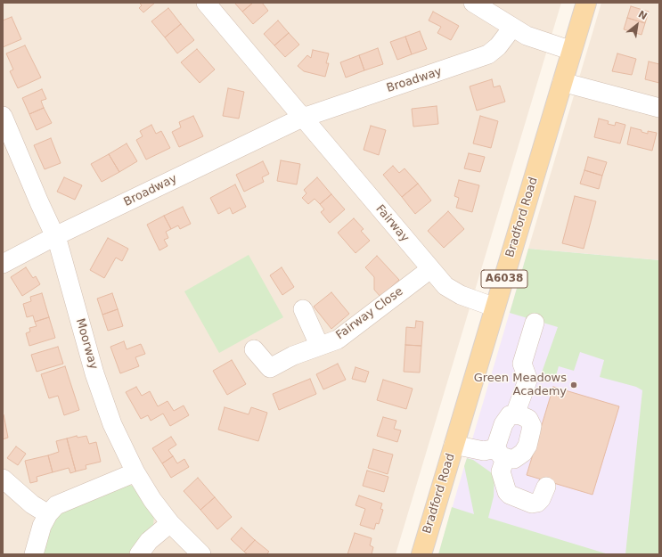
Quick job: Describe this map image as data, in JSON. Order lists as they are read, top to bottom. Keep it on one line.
{"streets":{"main road":["Bradford Road","A6038"],"street":["Broadway","Fairway","Fairway Close","Moorway"]},"crossings":[["Broadway","Fairway"],["Broadway","Moorway"],["Bradford Road","Fairway"],["Fairway","Fairway Close"]],"places":["Green Meadows Academy"],"north":"top right"}
